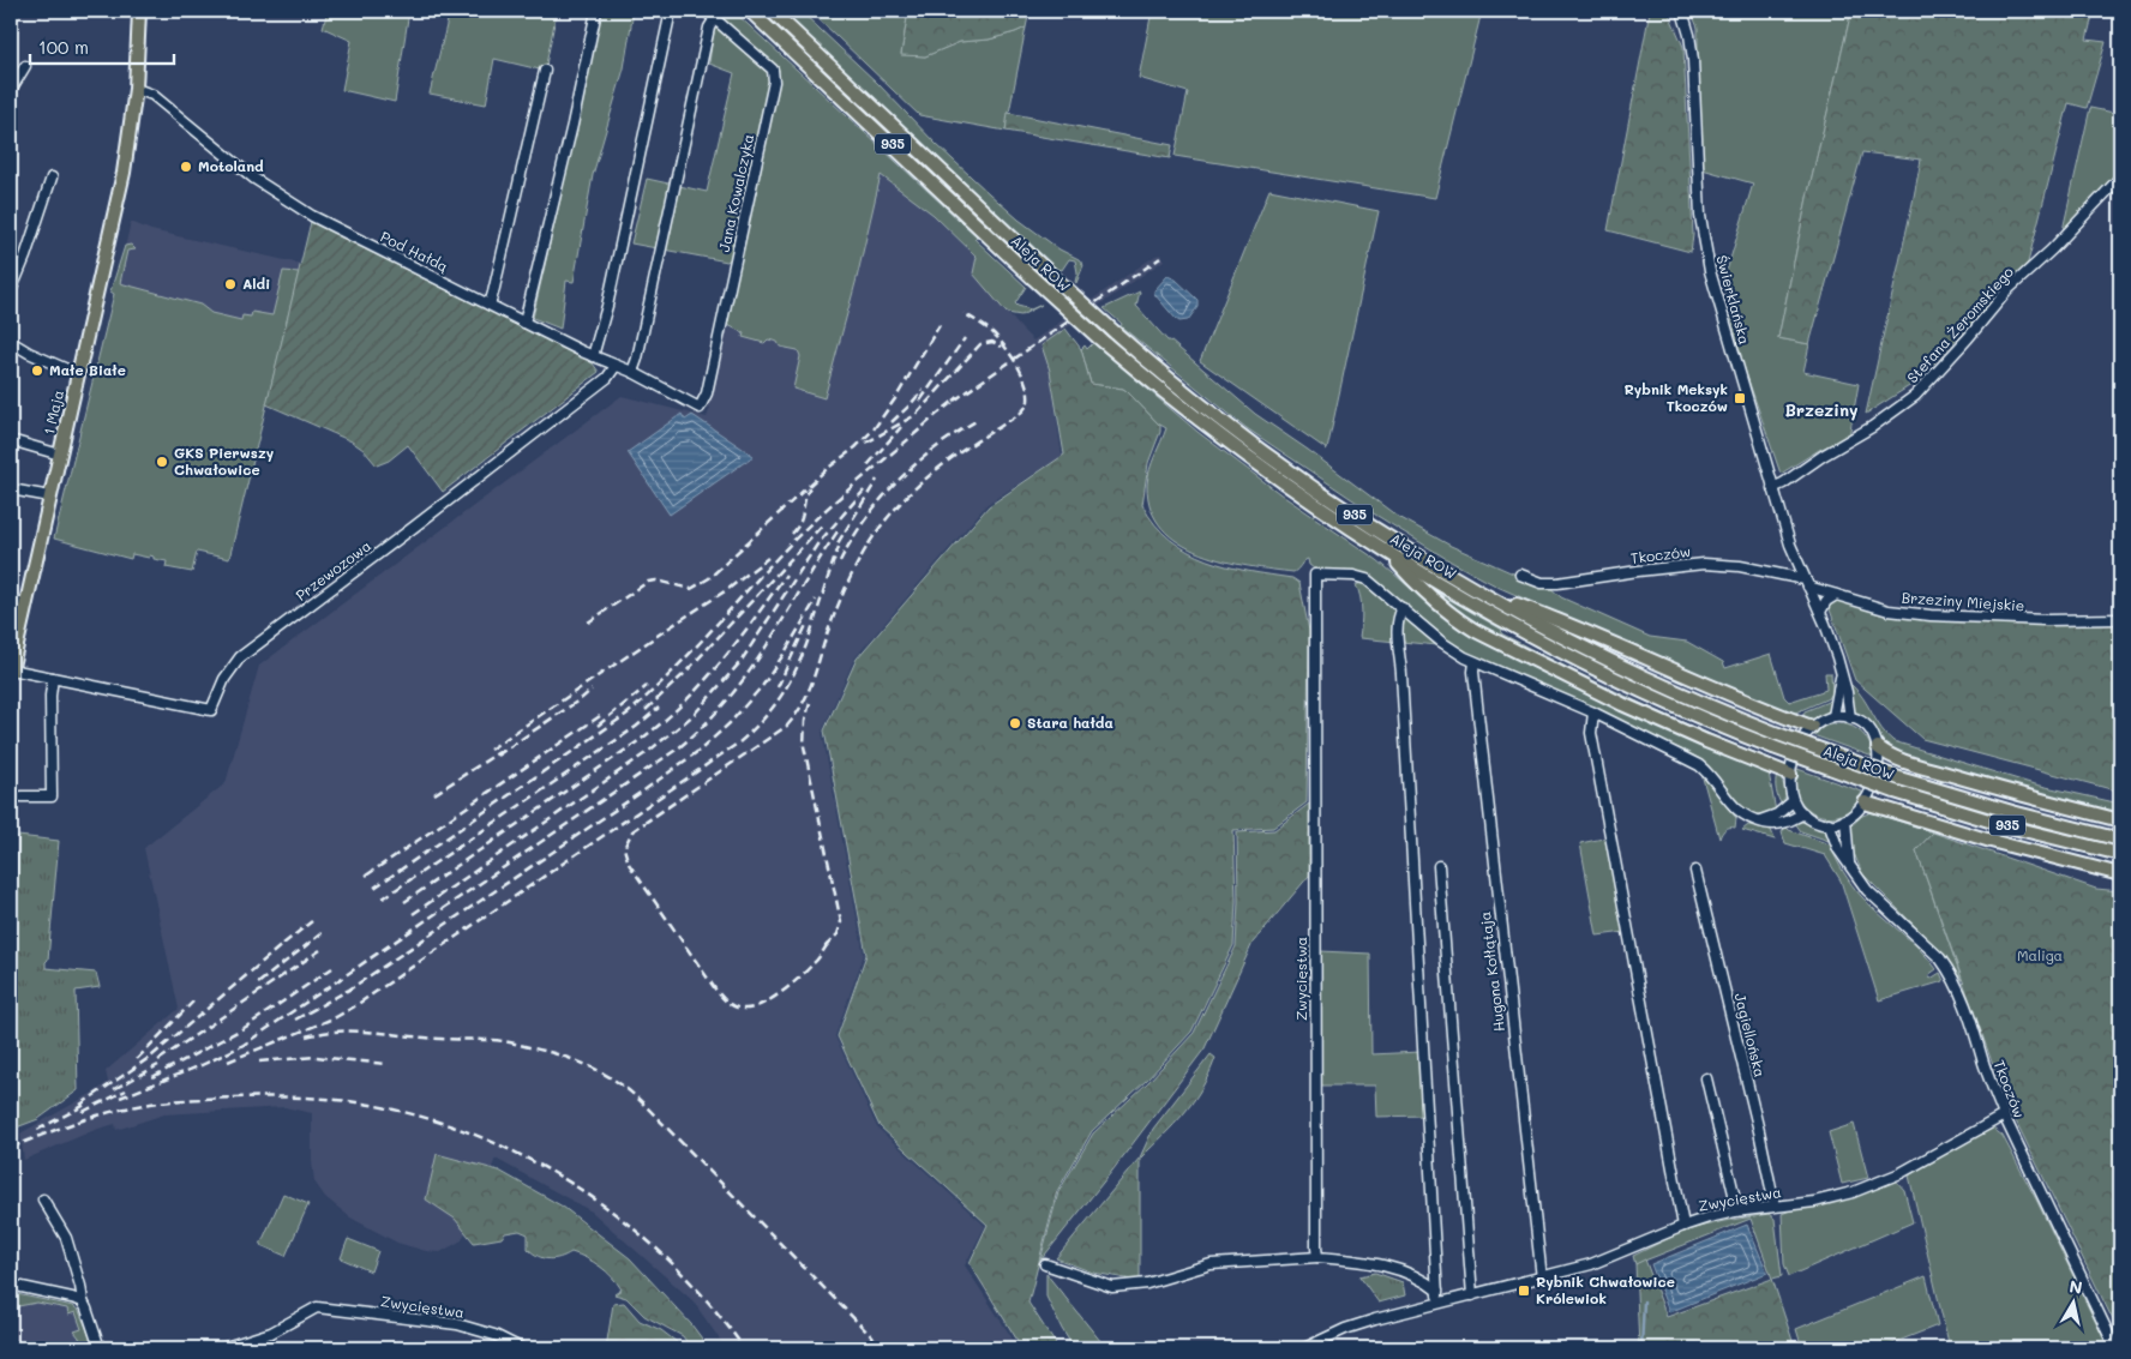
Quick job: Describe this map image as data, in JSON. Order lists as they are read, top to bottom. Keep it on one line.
{"streets":{"main road":["935","Aleja ROW","1 Maja"],"street":["Jana Kowalczyka","Pod Hałdą","Świerklańska","Stefana Żeromskiego","Tkoczów","Przewozowa","Brzeziny Miejskie","Hugona Kołłątaja","Zwycięstwa","Jagiellońska"]},"crossings":[["Jana Kowalczyka","Pod Hałdą"],["Pod Hałdą","1 Maja"],["Pod Hałdą","Przewozowa"],["Świerklańska","Stefana Żeromskiego"],["Świerklańska","Tkoczów"],["Świerklańska","Brzeziny Miejskie"],["1 Maja","Przewozowa"],["Tkoczów","Brzeziny Miejskie"],["Tkoczów","Zwycięstwa"],["Hugona Kołłątaja","Zwycięstwa"],["Zwycięstwa","Jagiellońska"]],"districts":["Brzeziny"],"parks":["Maliga"],"places":{"other":["Motoland","Aldi","Małe Białe","GKS Pierwszy Chwałowice","Stara hałda"],"transit":["Rybnik Meksyk Tkoczów","Rybnik Chwałowice Królewiok"]},"scale_bar":"100 m","north":"top"}
